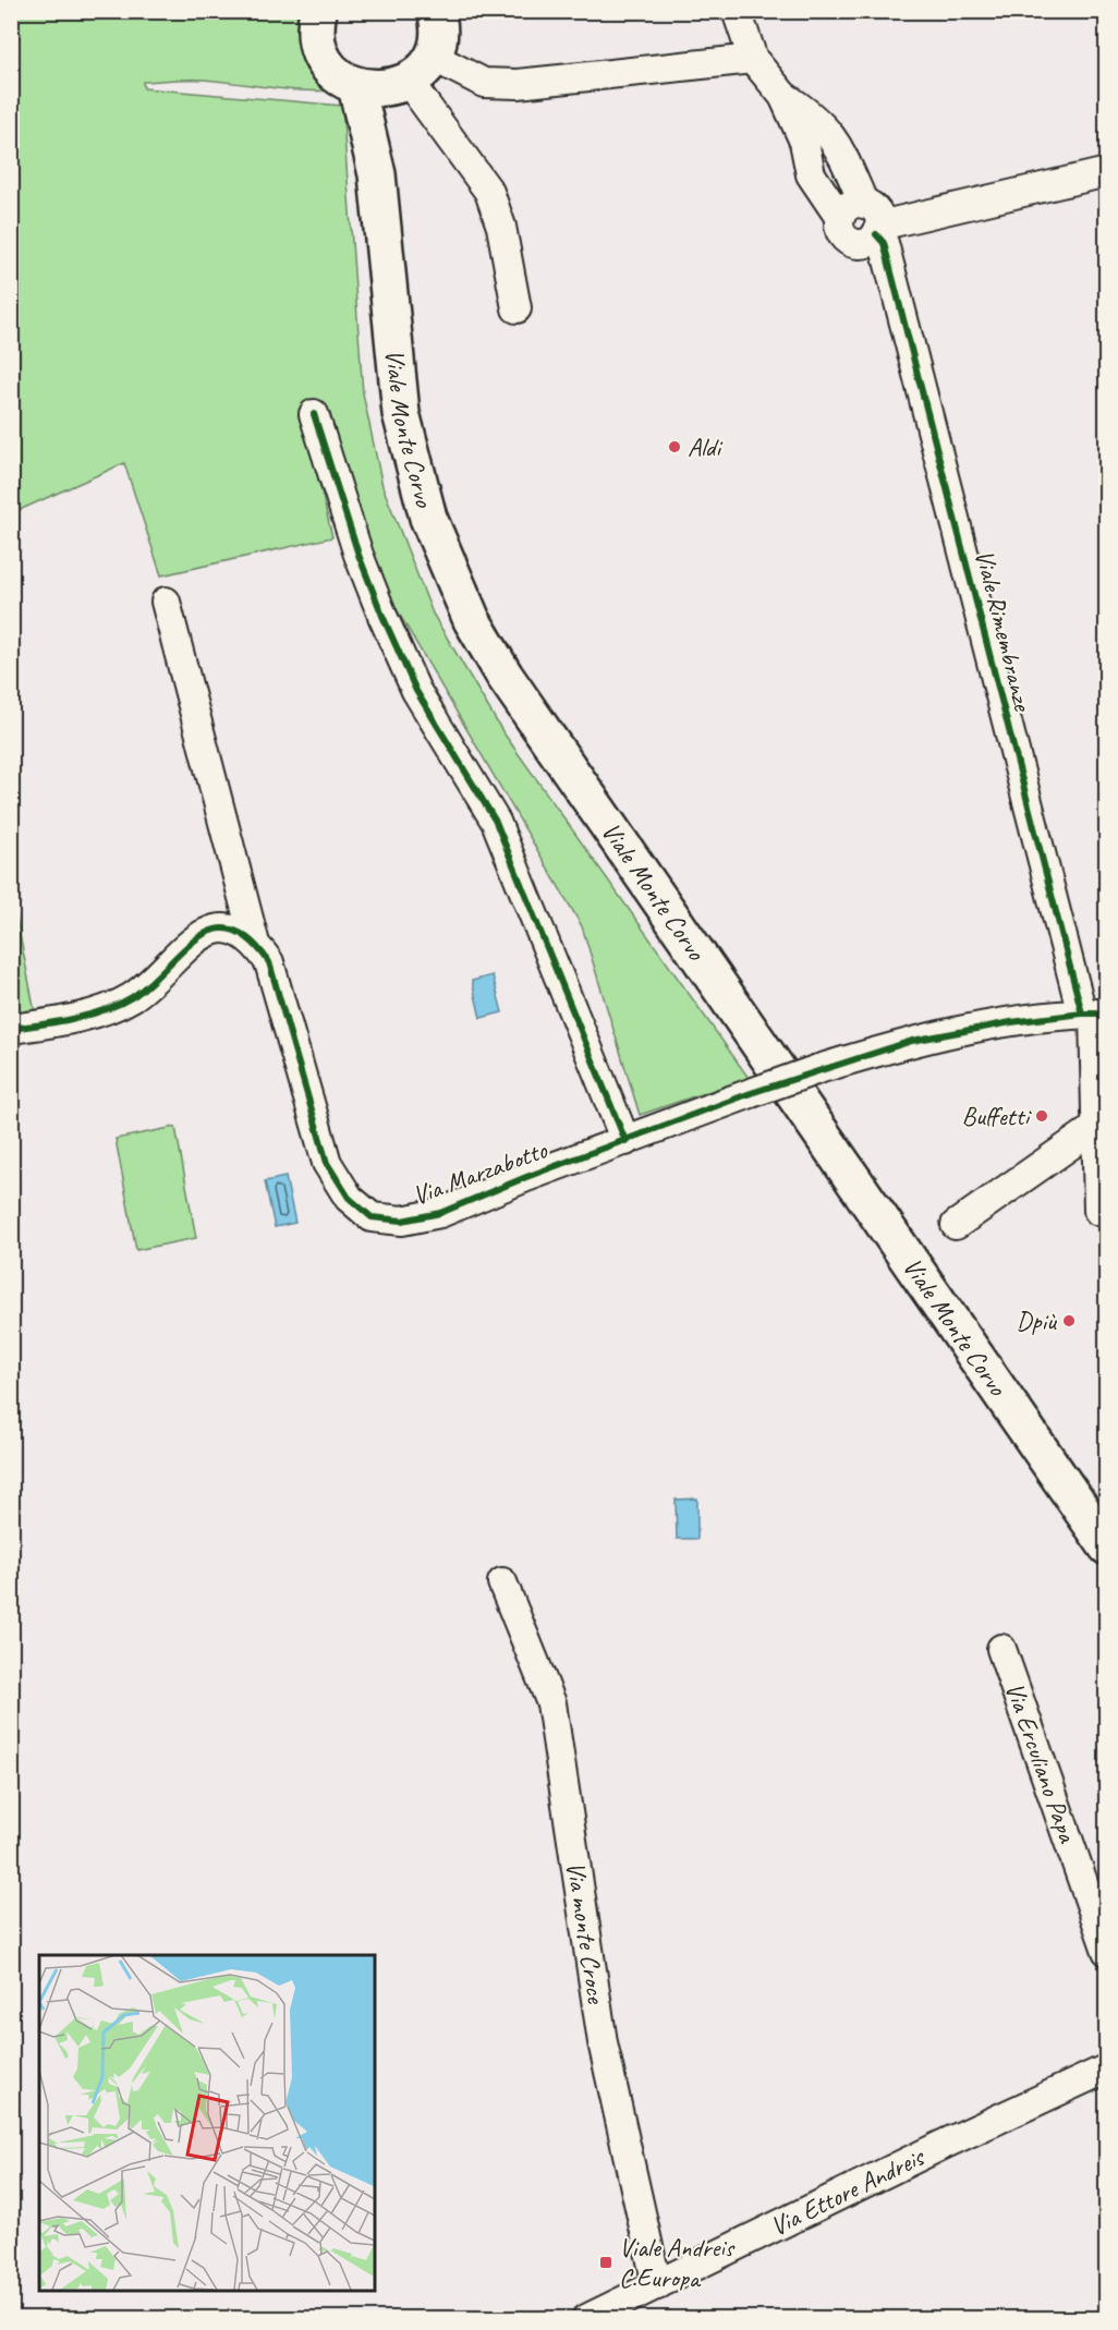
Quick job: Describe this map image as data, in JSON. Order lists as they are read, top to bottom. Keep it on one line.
{"streets":{"main road":["Viale Monte Corvo"],"street":["Viale Rimembranze","Via Marzabotto","Via Erculiano Papa","Via monte Croce","Via Ettore Andreis"]},"crossings":[["Viale Rimembranze","Via Marzabotto"],["Via monte Croce","Via Ettore Andreis"]],"places":{"other":["Aldi","Buffetti","Dpiù"],"transit":["Viale Andreis C.Europa"]}}
